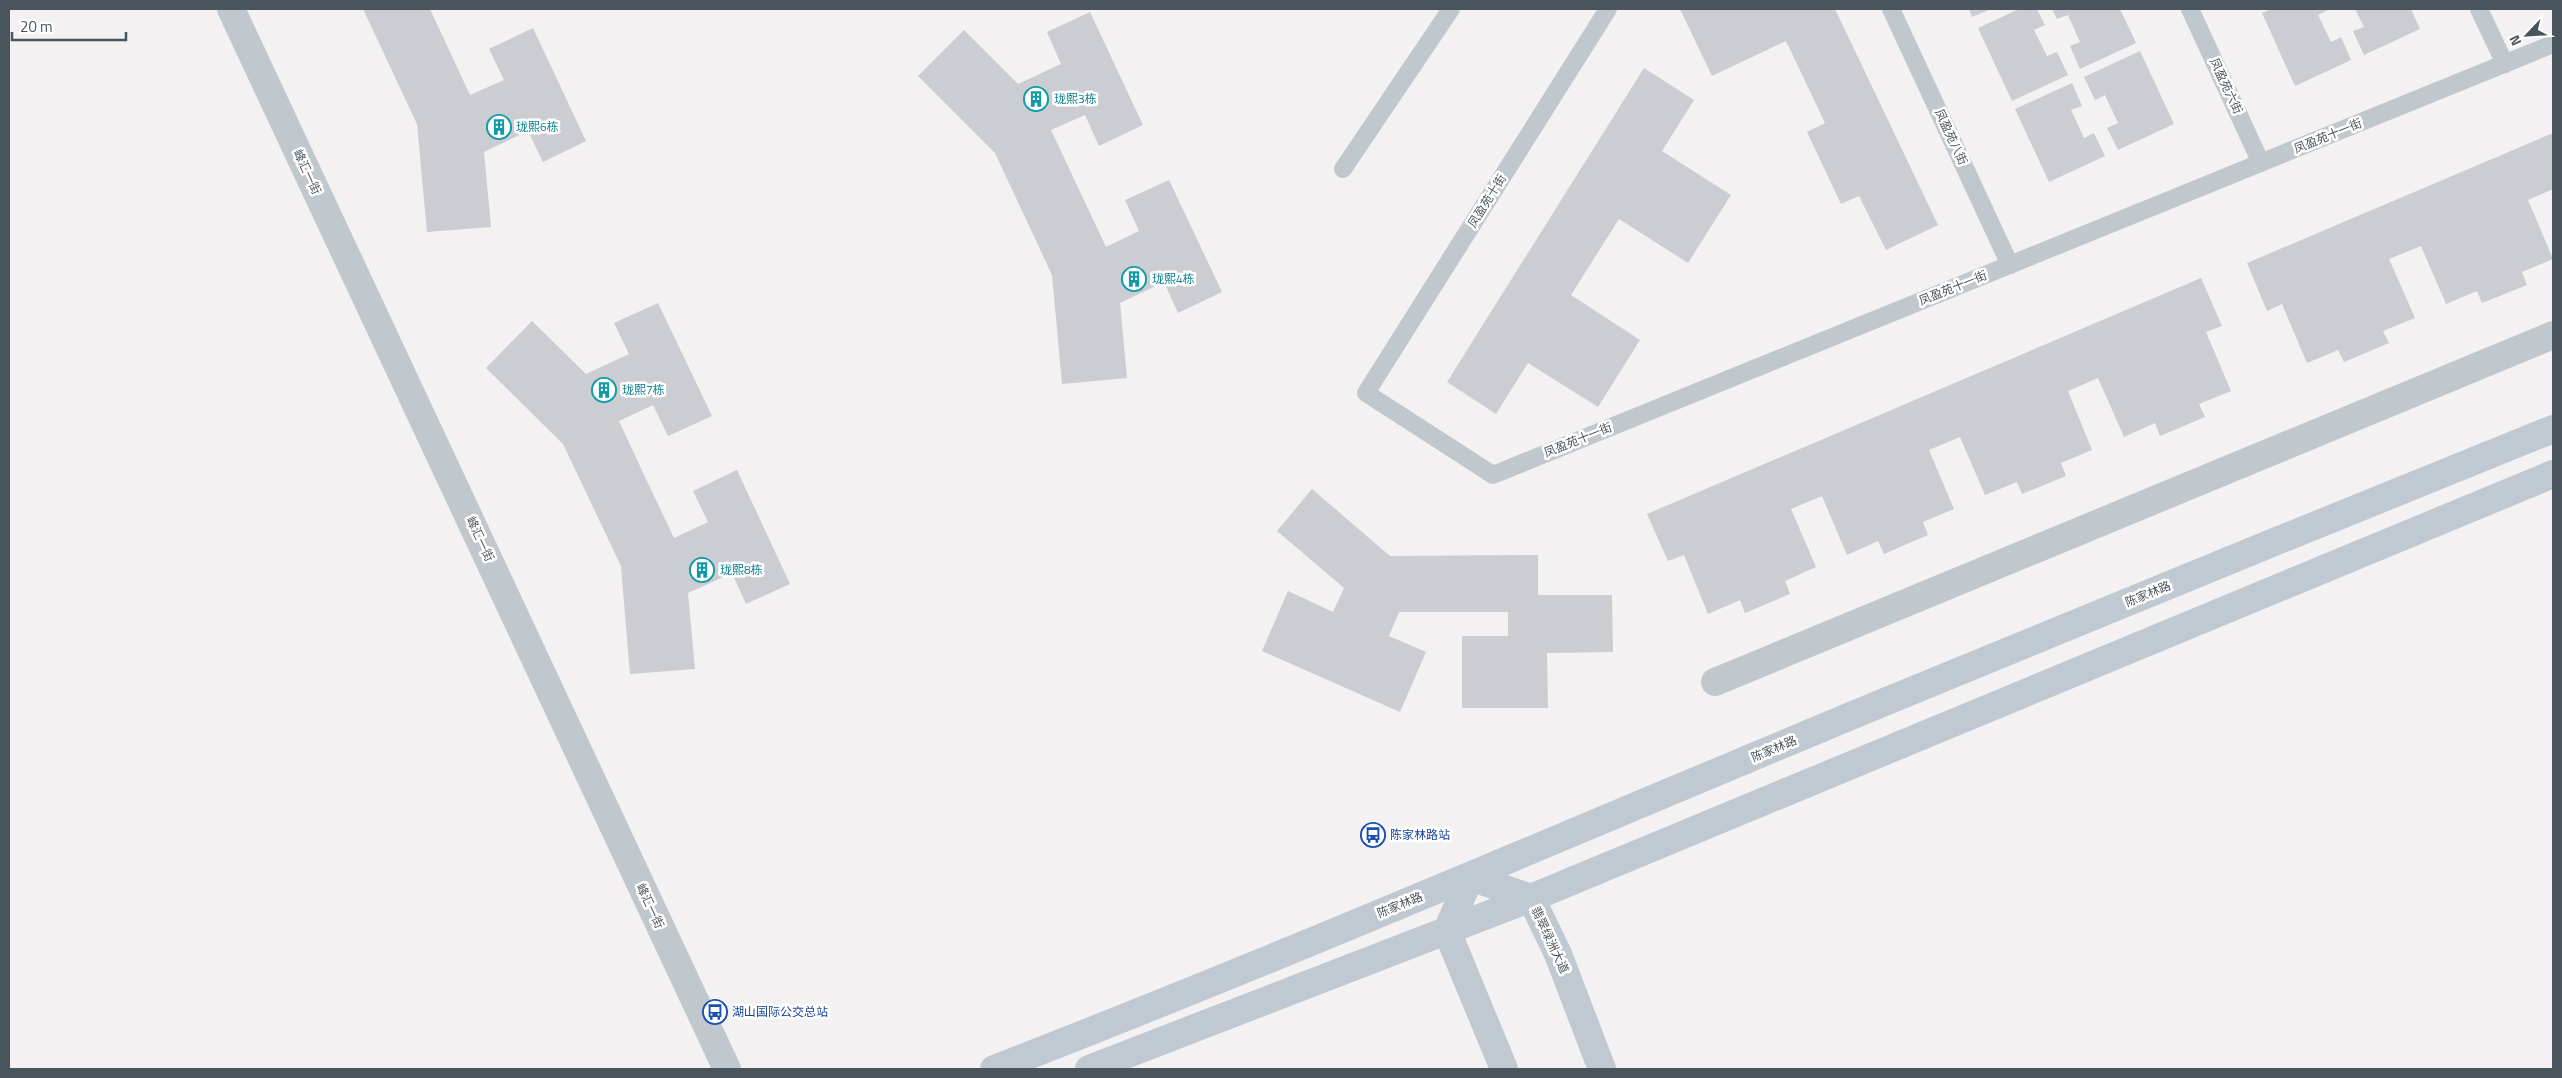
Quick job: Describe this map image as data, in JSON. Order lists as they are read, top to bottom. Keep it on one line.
{"streets":{"main road":["陈家林路","翡翠绿洲大道"],"street":["峰汇一街"],"lane":["凤盈苑六街","凤盈苑十一街","凤盈苑八街","凤盈苑十街"]},"crossings":[["凤盈苑六街","凤盈苑十一街"],["凤盈苑十一街","凤盈苑八街"],["凤盈苑十一街","凤盈苑十街"],["陈家林路","翡翠绿洲大道"]],"places":{"building":["珑熙3栋","珑熙6栋","珑熙4栋","珑熙7栋","珑熙8栋"],"bus stop":["陈家林路站","湖山国际公交总站"]},"scale_bar":"20 m","north":"bottom left"}
